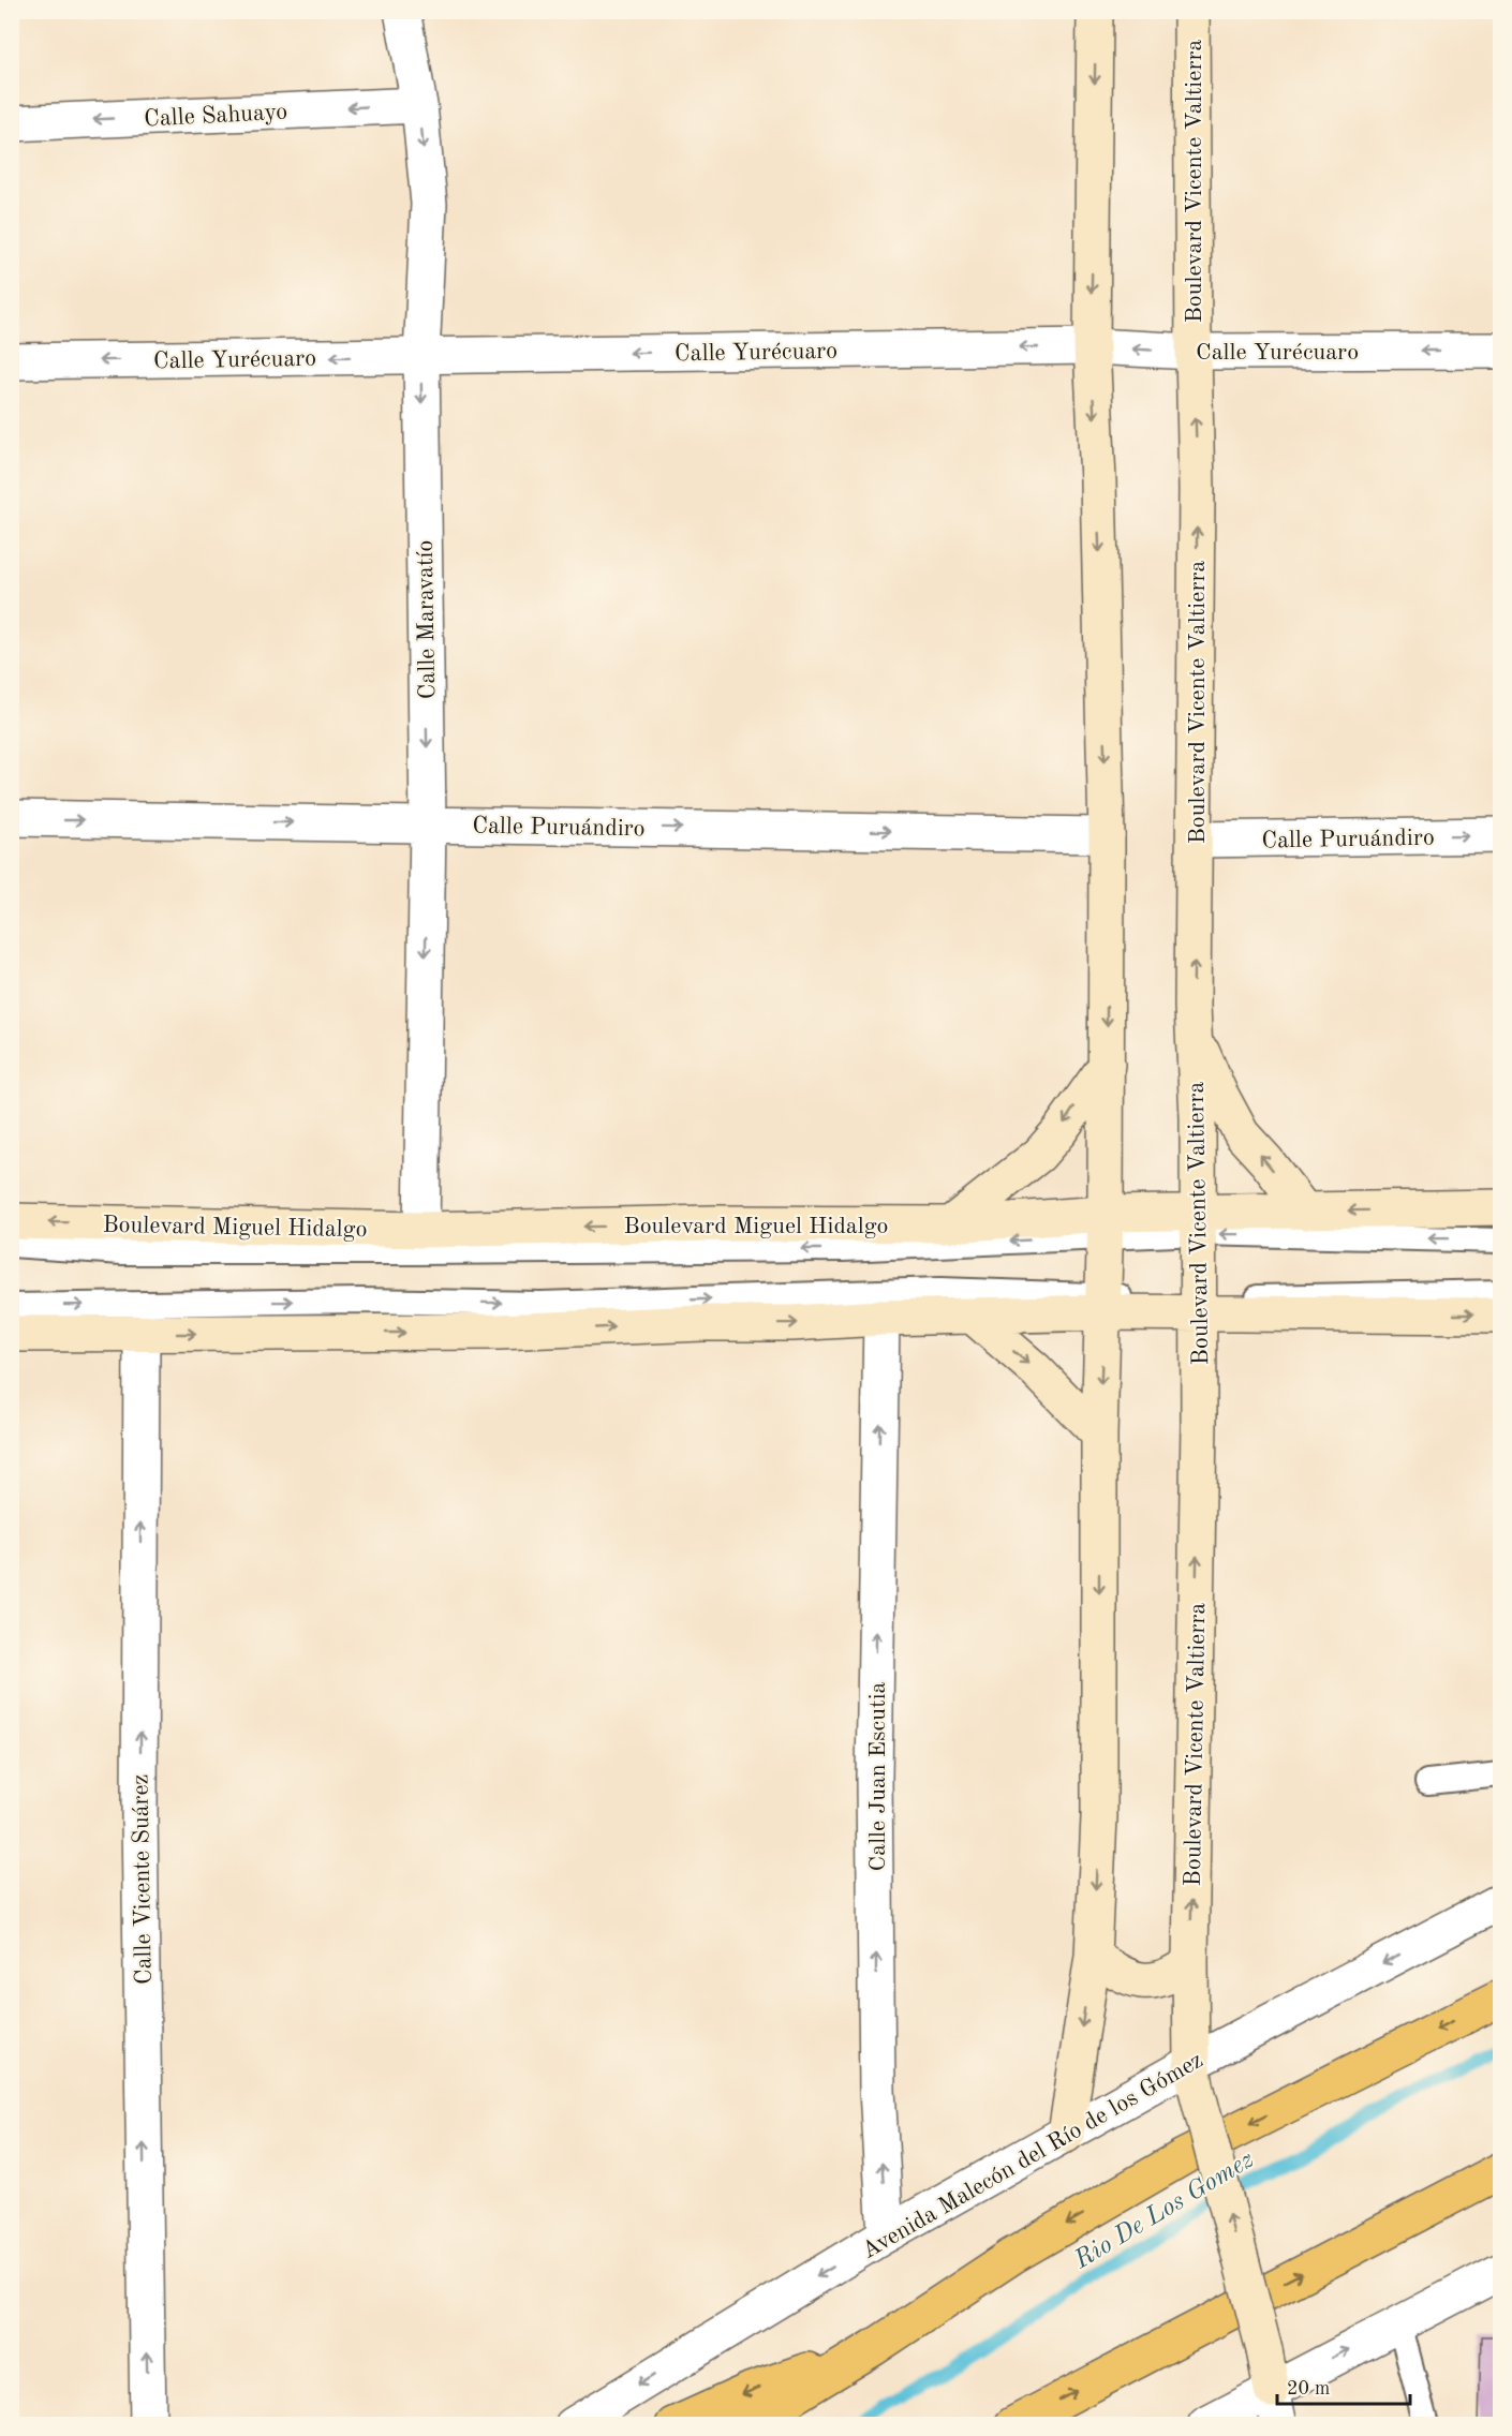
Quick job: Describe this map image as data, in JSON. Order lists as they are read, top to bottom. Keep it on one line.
{"streets":{"main road":["Boulevard Vicente Valtierra","Boulevard Miguel Hidalgo"],"street":["Calle Sahuayo","Calle Yurécuaro","Calle Maravatío","Calle Puruándiro","Calle Juan Escutia","Calle Vicente Suárez","Avenida Malecón del Río de los Gómez"]},"crossings":[["Calle Sahuayo","Calle Maravatío"],["Boulevard Vicente Valtierra","Calle Yurécuaro"],["Boulevard Vicente Valtierra","Calle Puruándiro"],["Boulevard Vicente Valtierra","Boulevard Miguel Hidalgo"],["Boulevard Vicente Valtierra","Avenida Malecón del Río de los Gómez"],["Calle Yurécuaro","Calle Maravatío"],["Calle Maravatío","Calle Puruándiro"],["Calle Maravatío","Boulevard Miguel Hidalgo"],["Calle Juan Escutia","Avenida Malecón del Río de los Gómez"]],"one_way":["Calle Sahuayo","Calle Yurécuaro","Calle Maravatío","Calle Puruándiro","Calle Juan Escutia","Calle Vicente Suárez","Avenida Malecón del Río de los Gómez"],"water":["Rio De Los Gomez"],"scale_bar":"20 m"}
